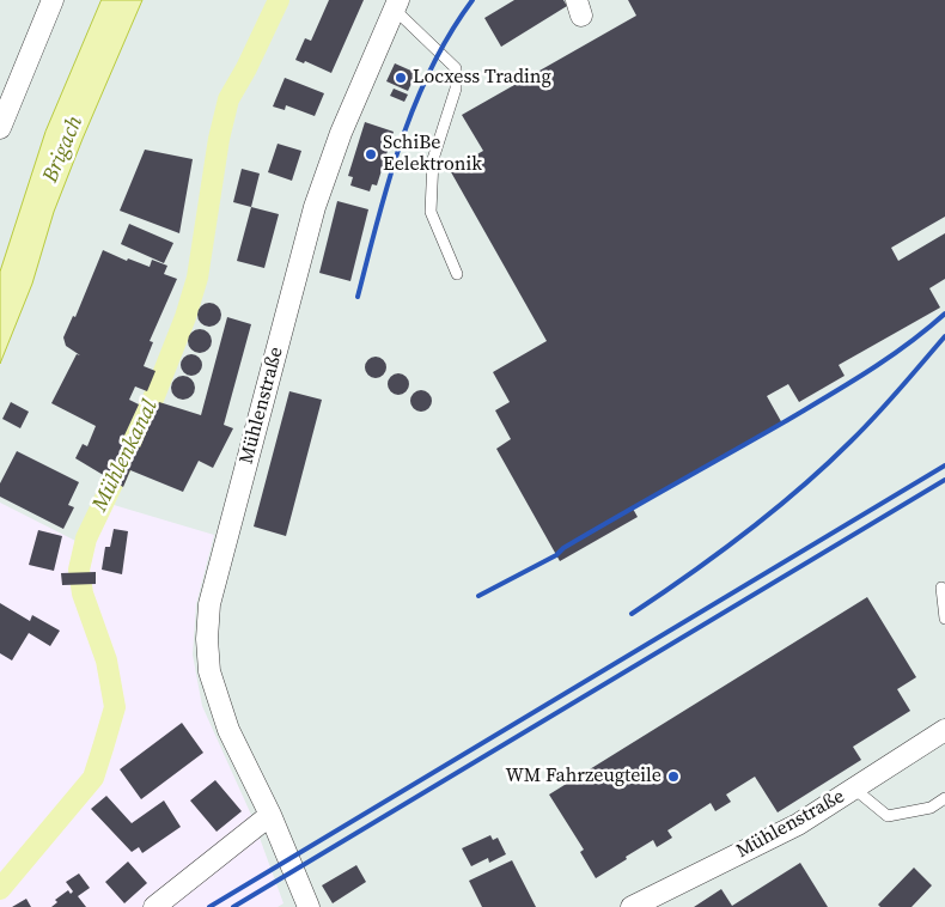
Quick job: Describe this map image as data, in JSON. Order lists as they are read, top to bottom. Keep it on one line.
{"streets":{"street":["Mühlenstraße"]},"water":["Brigach","Mühlenkanal"],"places":["Locxess Trading","SchiBe Eelektronik","WM Fahrzeugteile"]}
